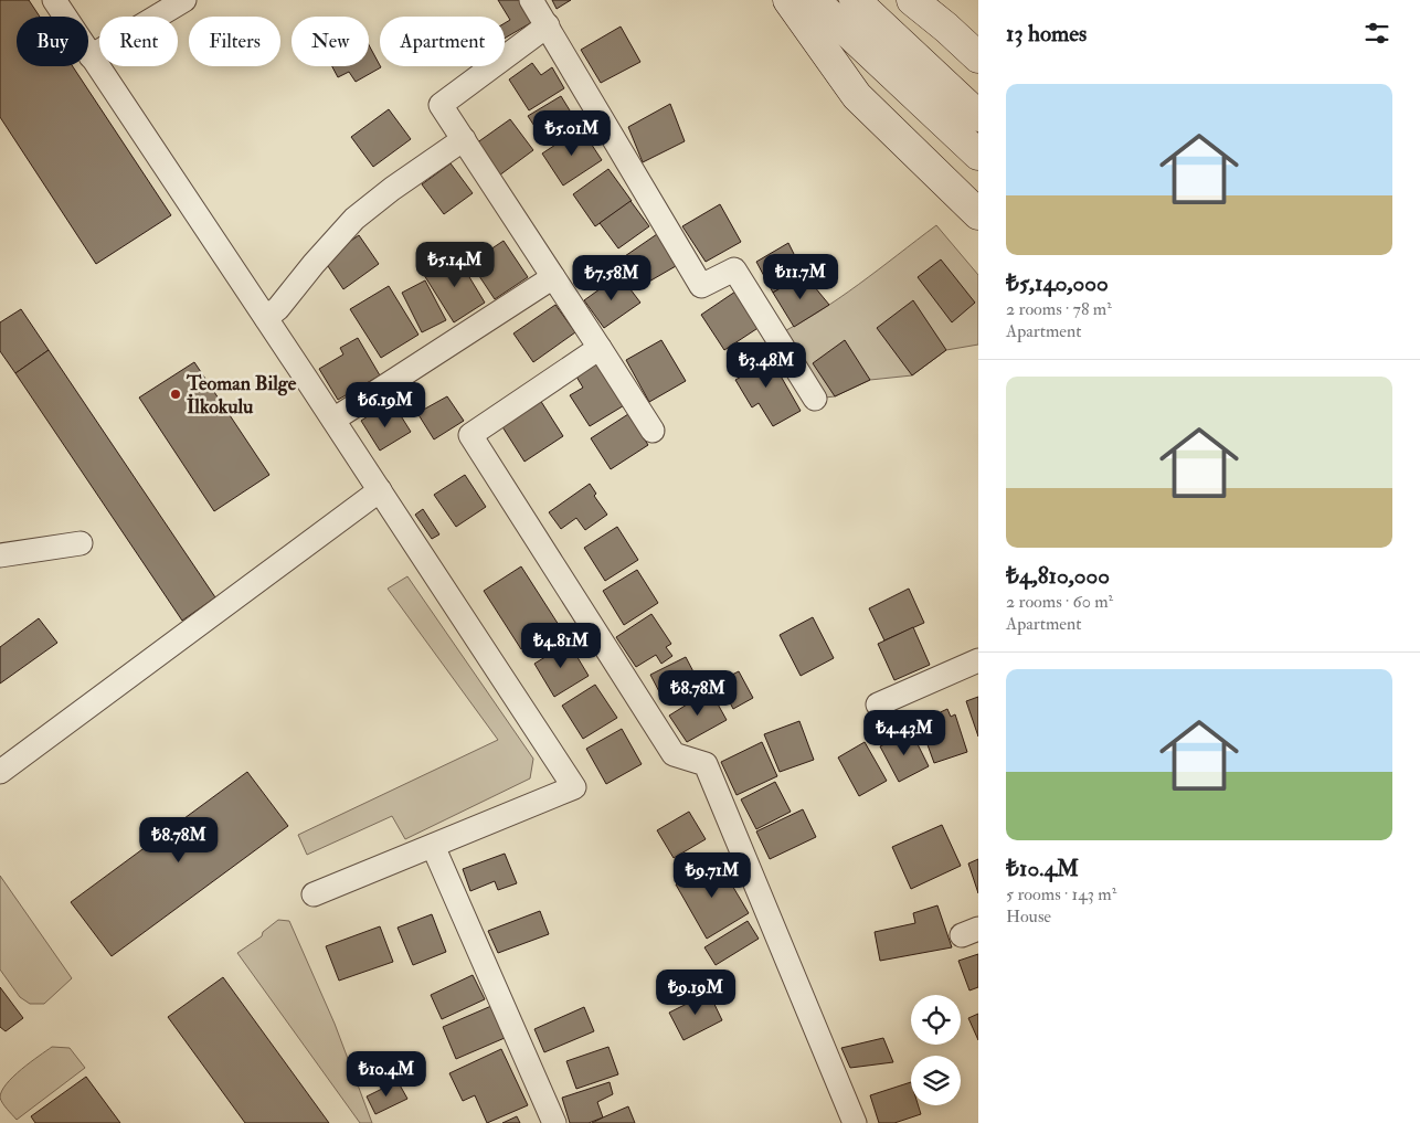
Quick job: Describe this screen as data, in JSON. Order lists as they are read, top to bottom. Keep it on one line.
{"places":["Teoman Bilge İlkokulu"],"page":{"heading":"13 homes","chip":["Buy","Rent","Filters","New","Apartment"],"list":[{"name":"₺5,140,000","note":"2 rooms · 78 m² · Apartment"},{"name":"₺4,810,000","note":"2 rooms · 60 m² · Apartment"},{"name":"₺10.4M","note":"5 rooms · 143 m² · House"}],"price":["₺5.01M","₺5.14M","₺11.7M","₺7.58M","₺3.48M","₺6.19M","₺4.81M","₺8.78M","₺4.43M","₺8.78M","₺9.71M","₺9.19M","₺10.4M"]}}
